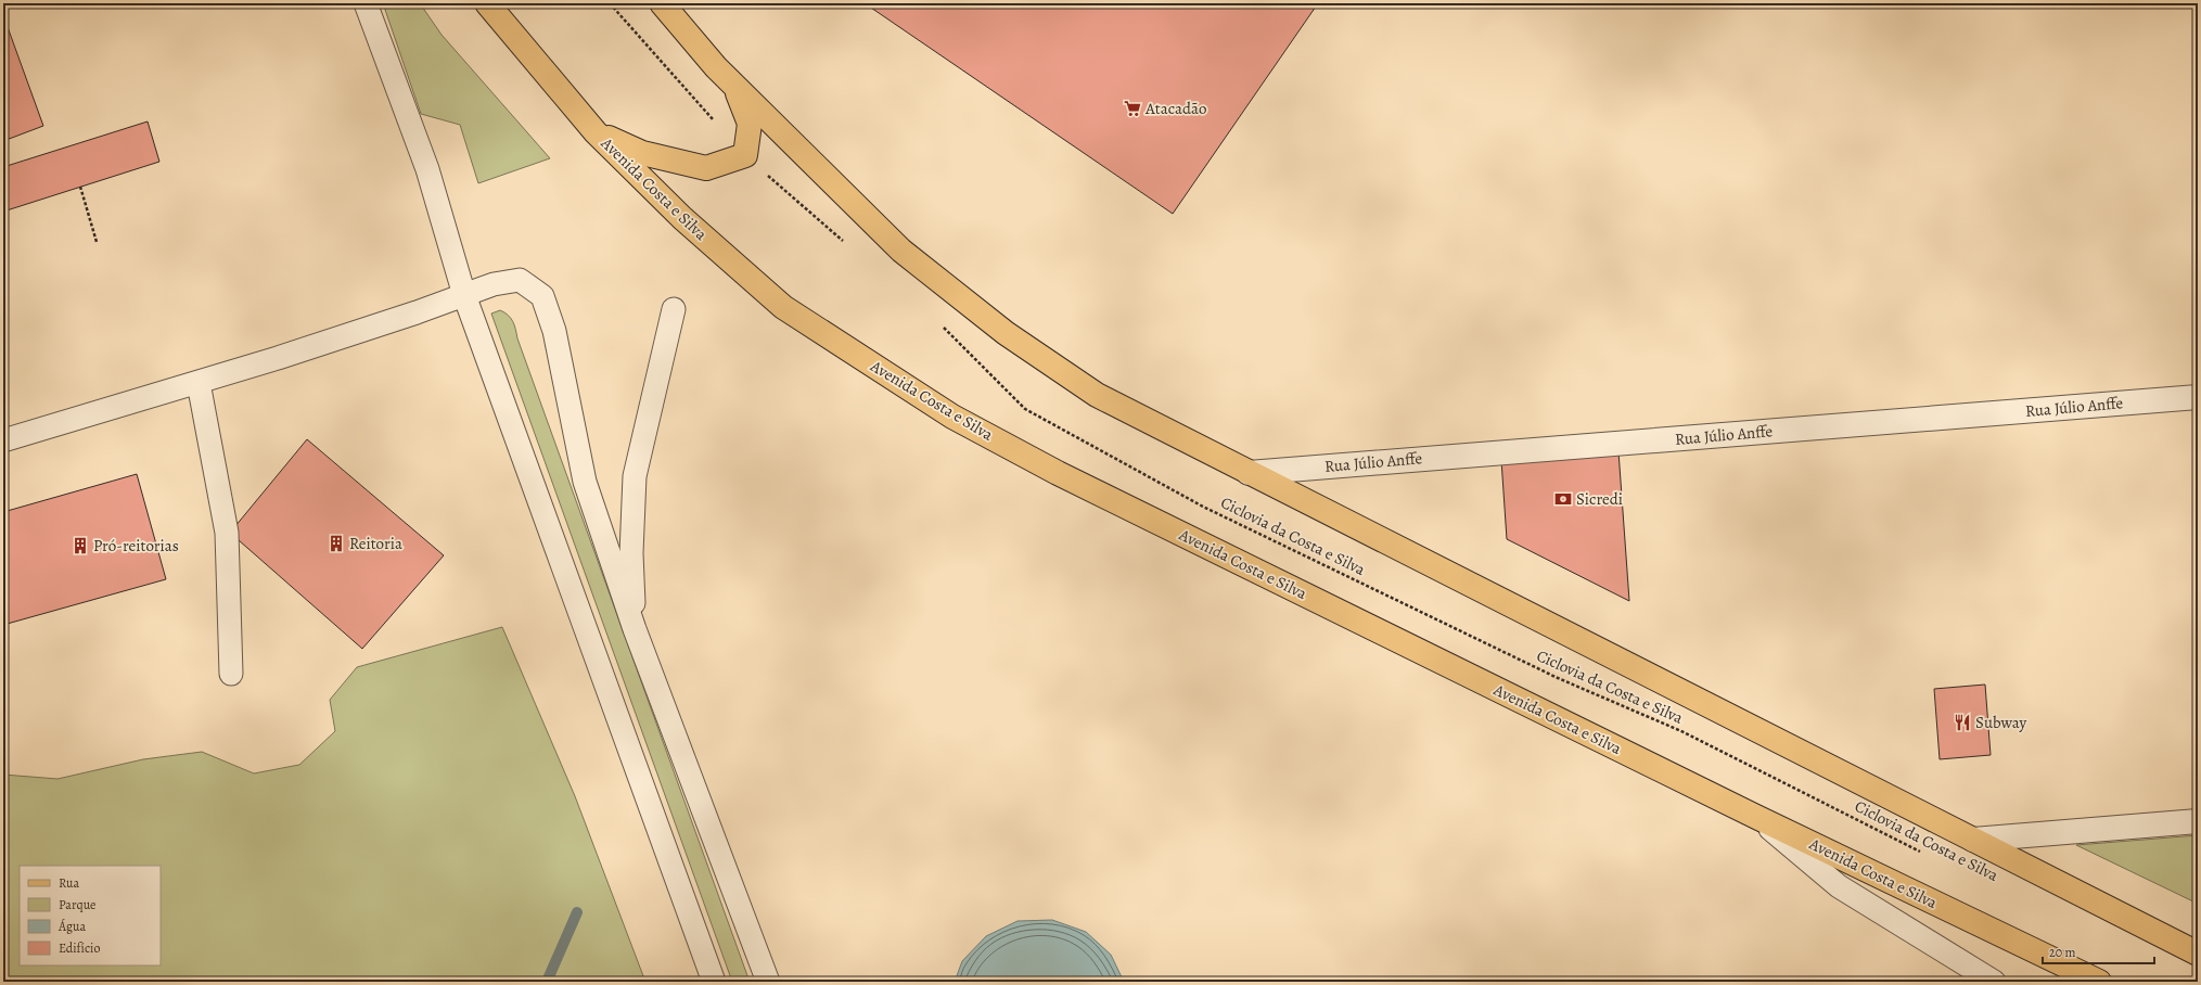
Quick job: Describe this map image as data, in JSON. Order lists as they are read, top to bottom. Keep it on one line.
{"streets":{"main road":["Avenida Costa e Silva"],"street":["Rua Júlio Anffe"],"path":["Ciclovia da Costa e Silva"]},"places":{"supermarket":["Atacadão"],"bank":["Sicredi"],"building":["Reitoria","Pró-reitorias"],"restaurant":["Subway"]},"legend":["Rua","Parque","Água","Edifício"],"scale_bar":"20 m"}
